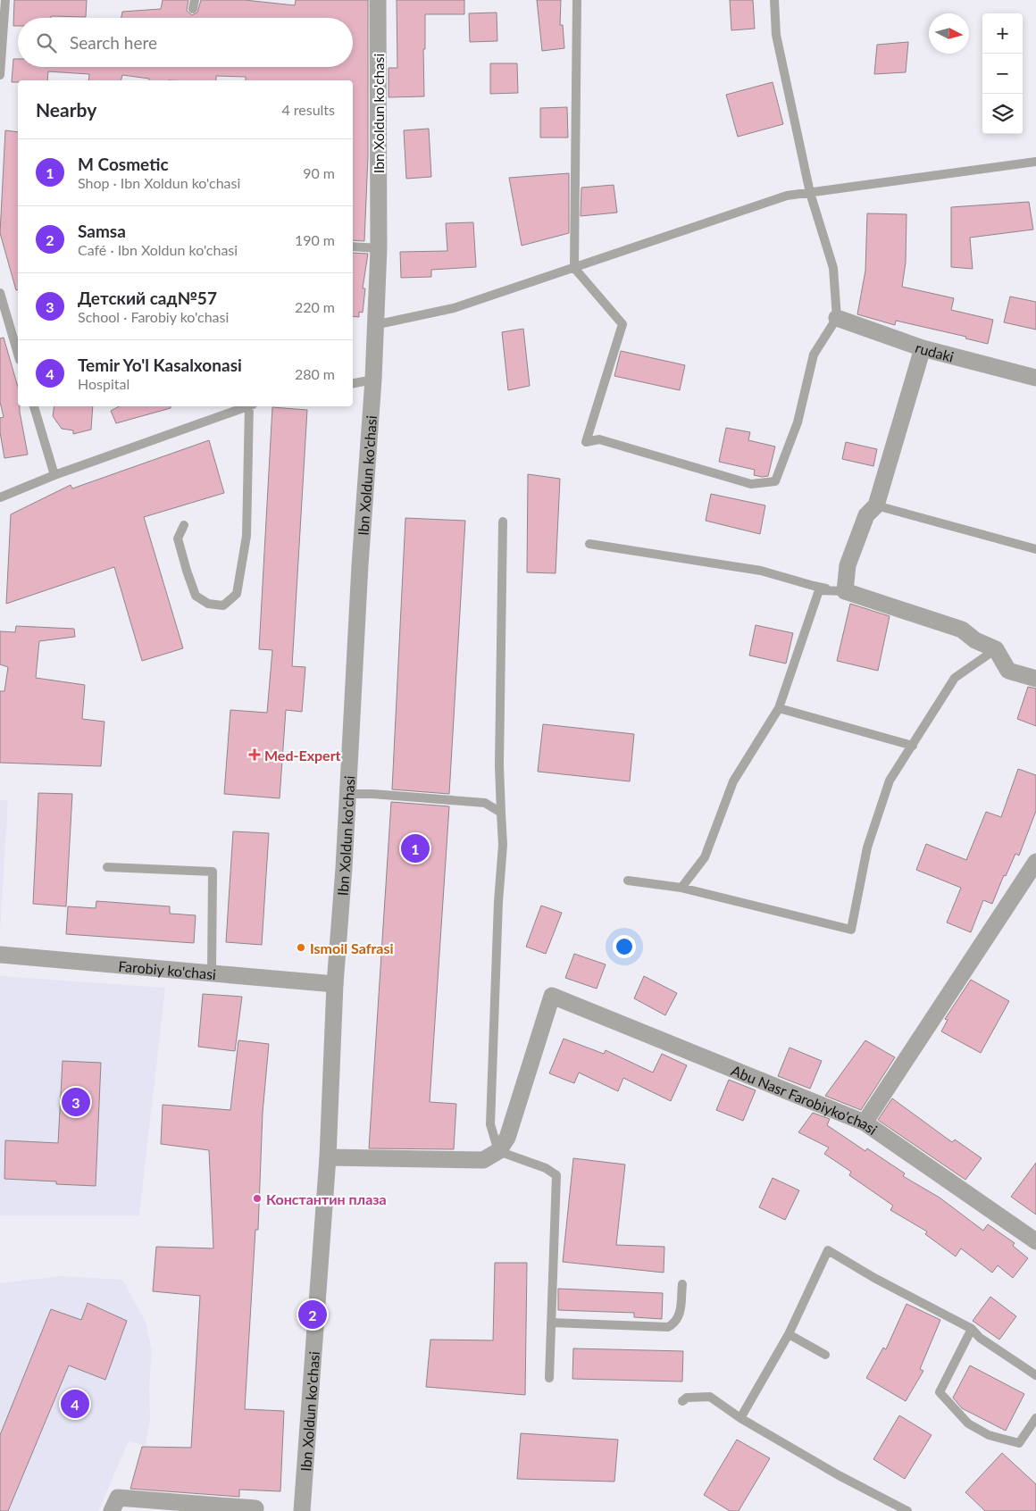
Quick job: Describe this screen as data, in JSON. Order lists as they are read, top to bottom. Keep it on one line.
{"streets":{"street":["Ibn Xoldun ko'chasi","rudaki","Farobiy ko'chasi","Abu Nasr Farobiyko'chasi"]},"crossings":[["Ibn Xoldun ko'chasi","Farobiy ko'chasi"]],"places":{"health":["Med-Expert"],"other":["Ismoil Safrasi","Константин плаза"]},"north":"right","page":{"map_buttons":["+","−"],"search":"Search here","heading":["Nearby","4 results"],"list":[{"mark":"1","name":"M Cosmetic","note":"Shop · Ibn Xoldun ko'chasi","value":"90 m"},{"mark":"2","name":"Samsa","note":"Café · Ibn Xoldun ko'chasi","value":"190 m"},{"mark":"3","name":"Детский сад№57","note":"School · Farobiy ko'chasi","value":"220 m"},{"mark":"4","name":"Temir Yo'l Kasalxonasi","note":"Hospital","value":"280 m"}],"pins":["1","3","2","4"]}}
